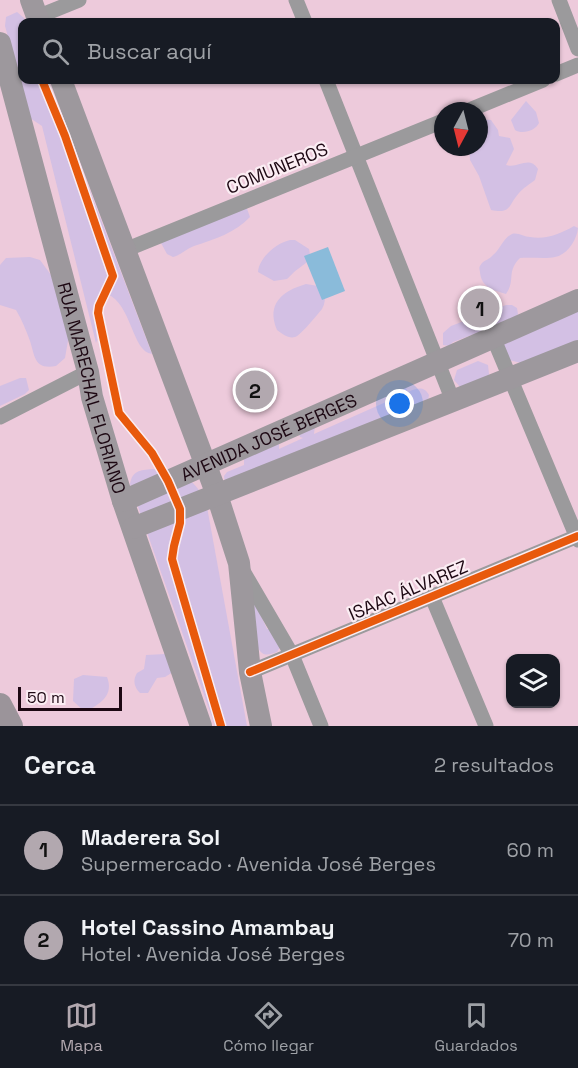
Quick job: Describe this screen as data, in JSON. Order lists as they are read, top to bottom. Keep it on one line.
{"streets":{"main road":["RUA MARECHAL FLORIANO","AVENIDA JOSÉ BERGES"],"street":["COMUNEROS","ISAAC ÁLVAREZ"]},"crossings":[["RUA MARECHAL FLORIANO","AVENIDA JOSÉ BERGES"]],"scale_bar":"50 m","north":"bottom","page":{"search":"Buscar aquí","pins":["1","2"],"scale":"50 m","heading":["Cerca","2 resultados"],"list":[{"mark":"1","name":"Maderera Sol","note":"Supermercado · Avenida José Berges","value":"60 m"},{"mark":"2","name":"Hotel Cassino Amambay","note":"Hotel · Avenida José Berges","value":"70 m"}],"nav":["Mapa","Cómo llegar","Guardados"]}}
